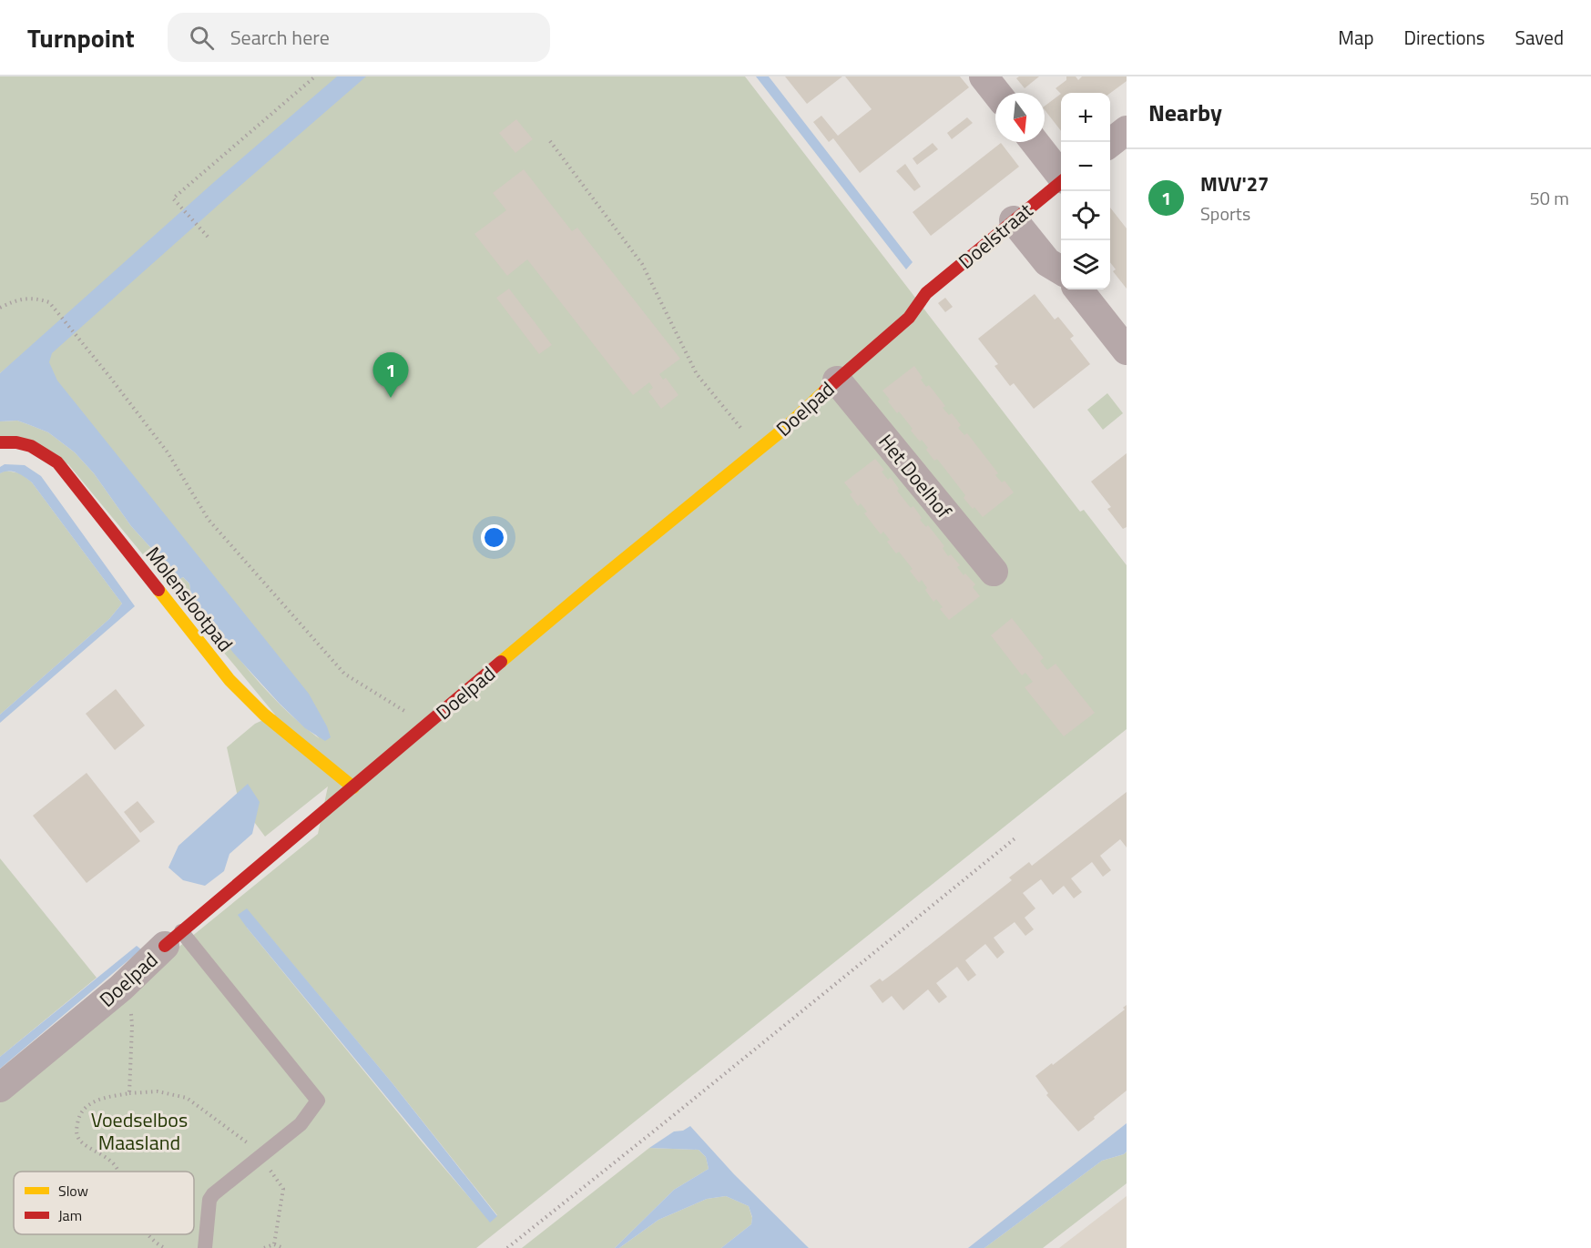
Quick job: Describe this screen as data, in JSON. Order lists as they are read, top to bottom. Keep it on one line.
{"streets":{"street":["Doelstraat","Doelpad","Het Doelhof","Molenslootpad"]},"crossings":[["Doelstraat","Doelpad"],["Doelpad","Het Doelhof"],["Doelpad","Molenslootpad"]],"parks":["Voedselbos Maasland"],"legend":["Slow","Jam"],"north":"bottom","page":{"header":"Turnpoint","search":"Search here","nav":["Map","Directions","Saved"],"heading":"Nearby","map_buttons":["+","−"],"list":[{"mark":"1","name":"MVV'27","note":"Sports","value":"50 m"}],"pins":"1"}}
